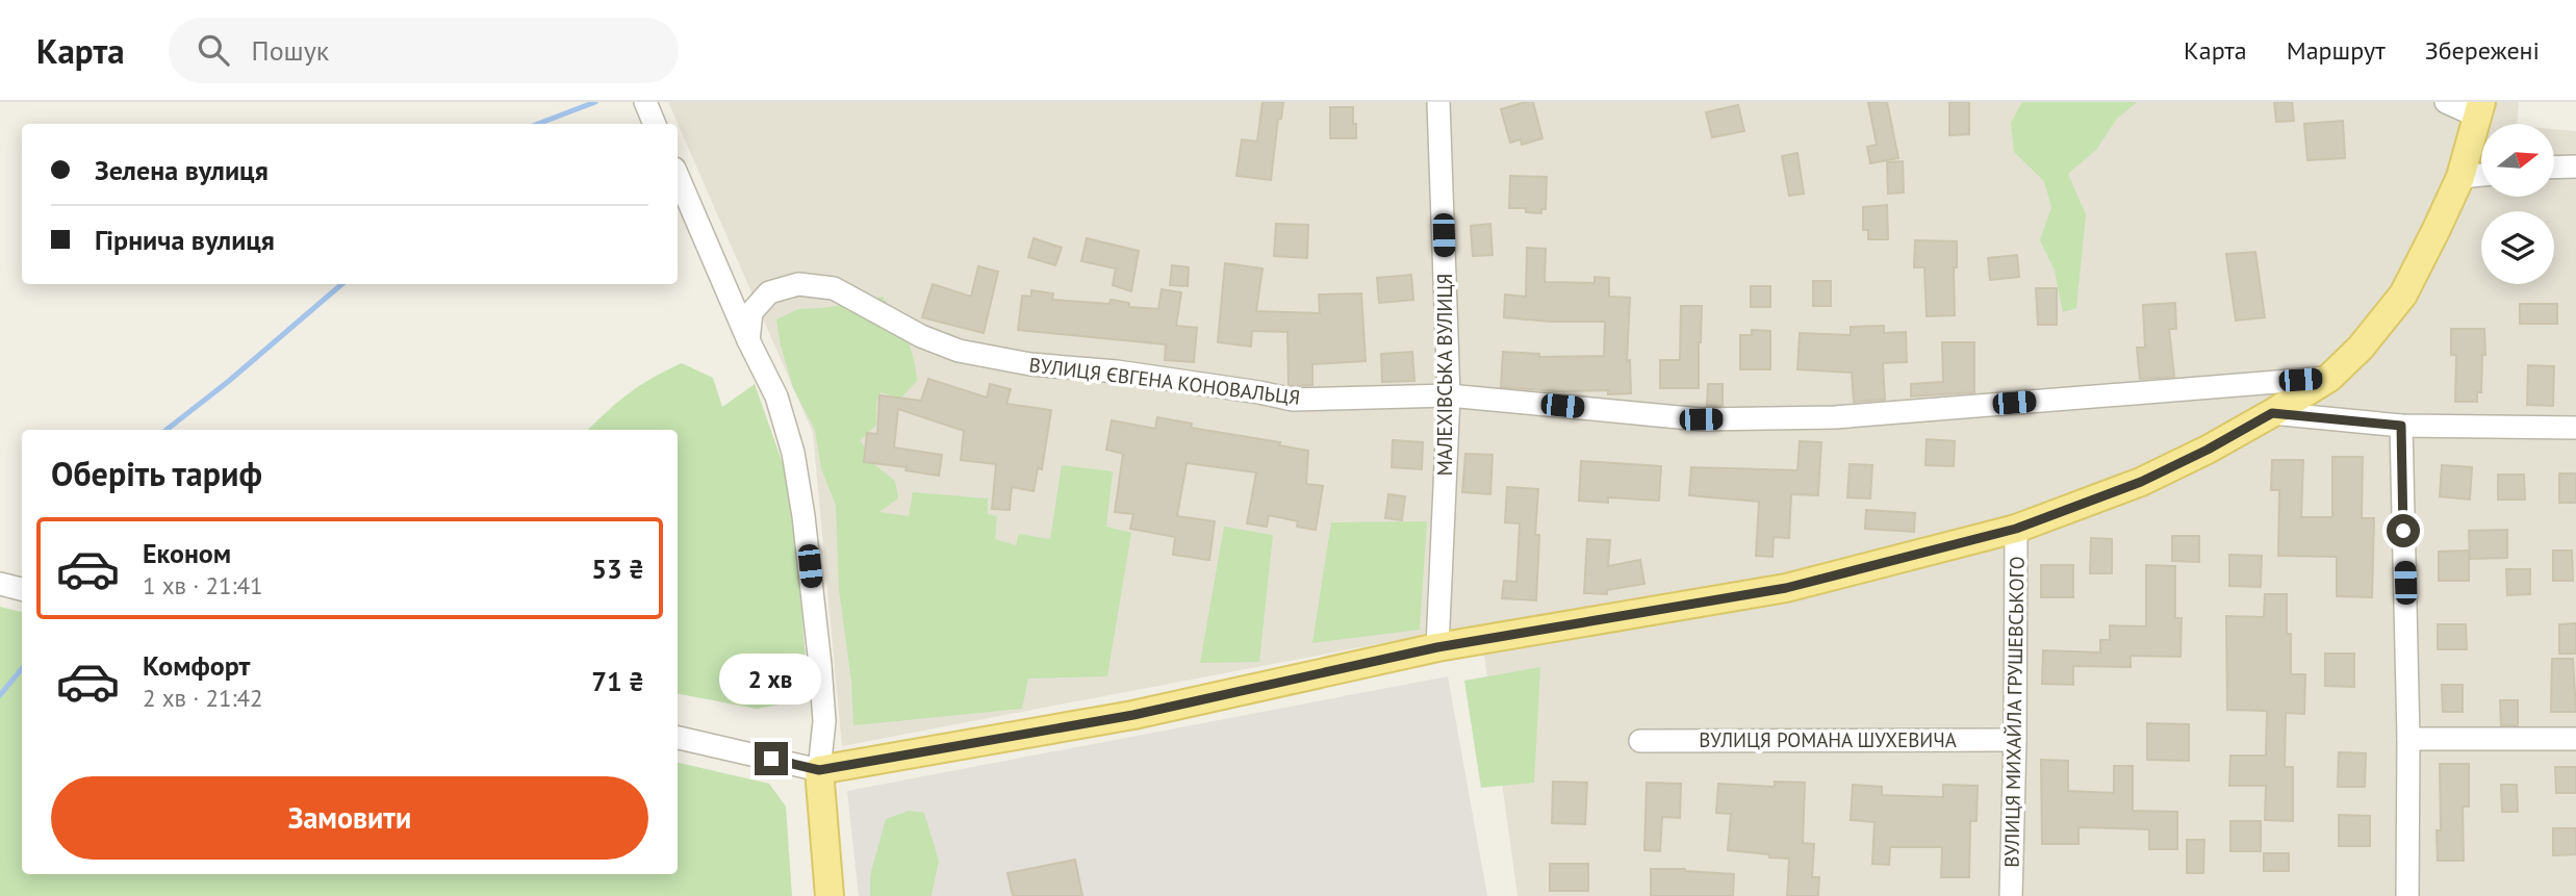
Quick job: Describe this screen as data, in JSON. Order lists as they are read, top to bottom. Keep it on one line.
{"streets":{"street":["МАЛЕХІВСЬКА ВУЛИЦЯ","ВУЛИЦЯ ЄВГЕНА КОНОВАЛЬЦЯ","ВУЛИЦЯ МИХАЙЛА ГРУШЕВСЬКОГО","ВУЛИЦЯ РОМАНА ШУХЕВИЧА"]},"crossings":[["МАЛЕХІВСЬКА ВУЛИЦЯ","ВУЛИЦЯ ЄВГЕНА КОНОВАЛЬЦЯ"],["ВУЛИЦЯ МИХАЙЛА ГРУШЕВСЬКОГО","ВУЛИЦЯ РОМАНА ШУХЕВИЧА"]],"north":"right","page":{"header":"Карта","search":"Пошук","nav":["Карта","Маршрут","Збережені"],"banner":["Зелена вулиця","Гірнича вулиця"],"heading":"Оберіть тариф","list":[{"name":"Економ","note":"1 хв · 21:41","value":"53 ₴"},{"name":"Комфорт","note":"2 хв · 21:42","value":"71 ₴"}],"bubble":"2 хв","buttons":"Замовити"}}
